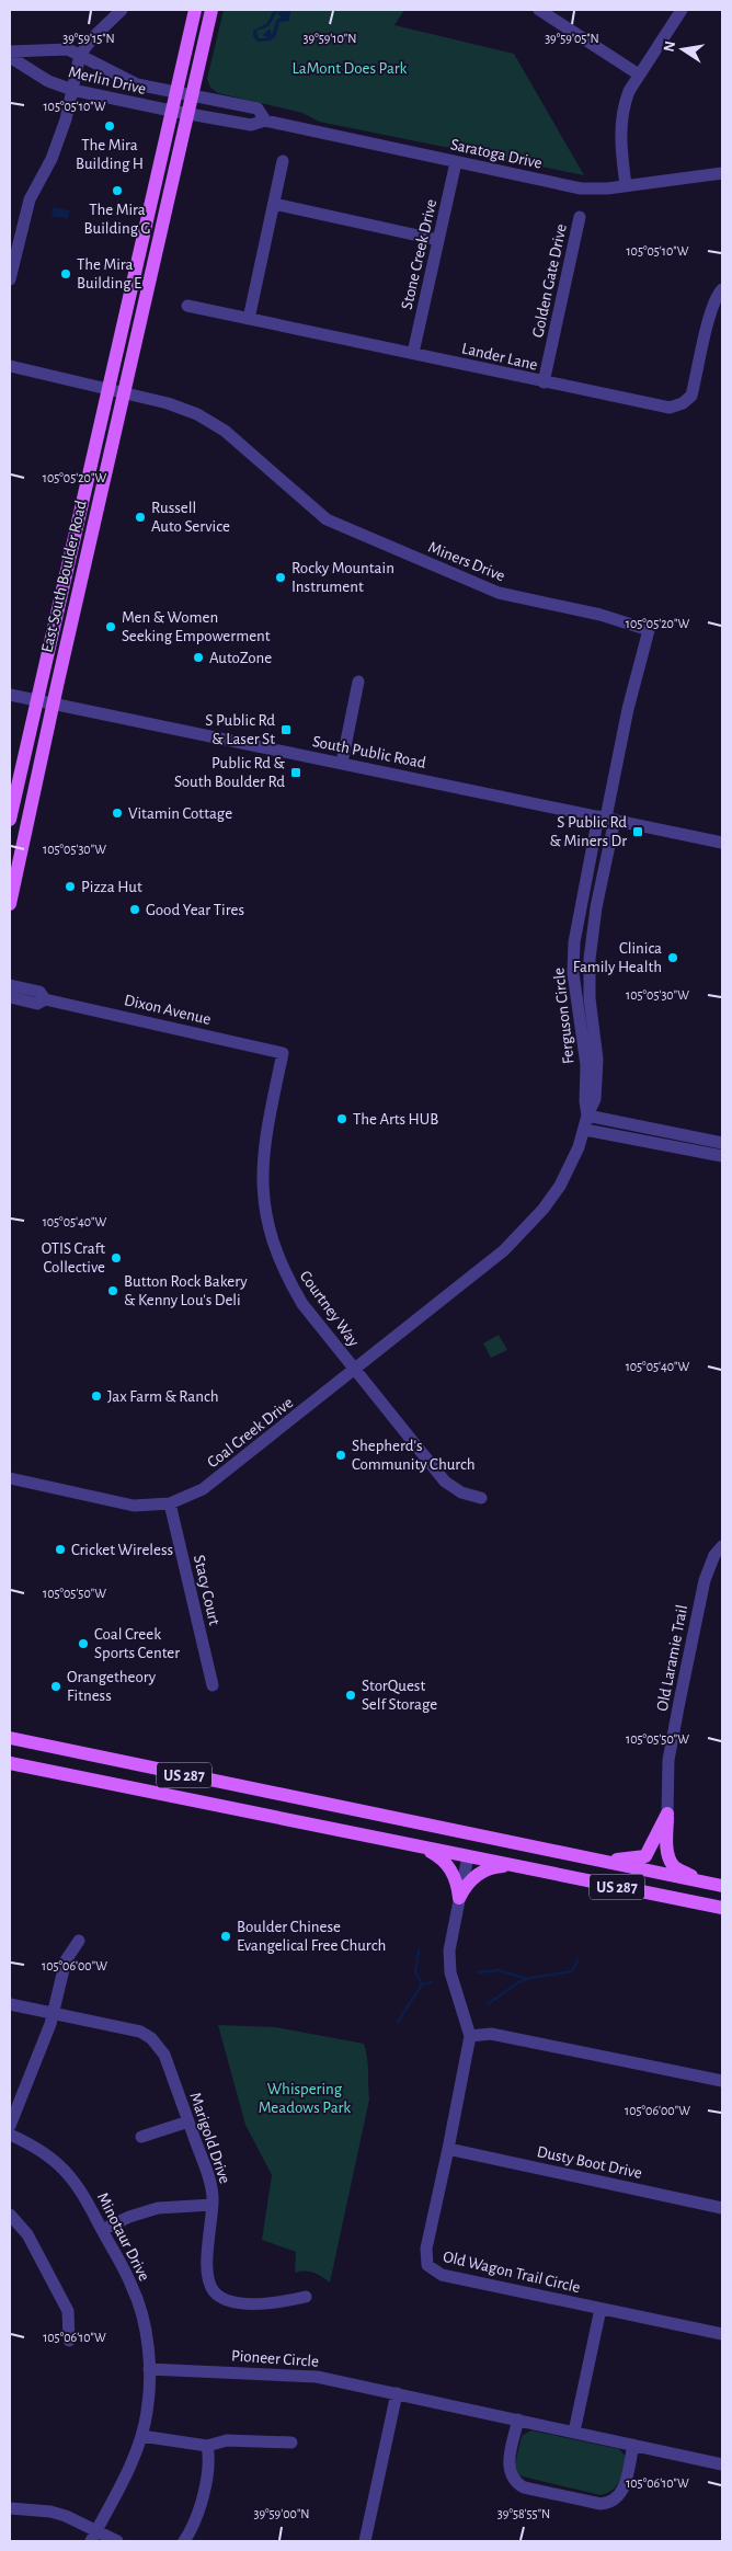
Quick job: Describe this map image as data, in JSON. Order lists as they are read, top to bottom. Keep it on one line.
{"streets":{"main road":["East South Boulder Road","US 287"],"street":["Merlin Drive","Saratoga Drive","Stone Creek Drive","Golden Gate Drive","Lander Lane","Miners Drive","South Public Road","Dixon Avenue","Ferguson Circle","Courtney Way","Coal Creek Drive","Stacy Court","Old Laramie Trail","Marigold Drive","Dusty Boot Drive","Minotaur Drive","Old Wagon Trail Circle","Pioneer Circle"]},"crossings":[["Merlin Drive","Saratoga Drive"],["Merlin Drive","East South Boulder Road"],["Saratoga Drive","Stone Creek Drive"],["Saratoga Drive","East South Boulder Road"],["Stone Creek Drive","Lander Lane"],["Golden Gate Drive","Lander Lane"],["Miners Drive","East South Boulder Road"],["Miners Drive","South Public Road"],["Miners Drive","Ferguson Circle"],["East South Boulder Road","South Public Road"],["South Public Road","Ferguson Circle"],["Dixon Avenue","Courtney Way"],["Ferguson Circle","Coal Creek Drive"],["Courtney Way","Coal Creek Drive"],["Coal Creek Drive","Stacy Court"],["US 287","Old Wagon Trail Circle"],["Dusty Boot Drive","Old Wagon Trail Circle"],["Minotaur Drive","Pioneer Circle"]],"parks":["LaMont Does Park","Whispering Meadows Park"],"places":{"other":["The Mira Building H","The Mira Building G","The Mira Building E","Russell Auto Service","Rocky Mountain Instrument","Men & Women Seeking Empowerment","AutoZone","Vitamin Cottage","Pizza Hut","Good Year Tires","Clinica Family Health","The Arts HUB","OTIS Craft Collective","Button Rock Bakery & Kenny Lou's Deli","Jax Farm & Ranch","Shepherd's Community Church","Cricket Wireless","Coal Creek Sports Center","Orangetheory Fitness","StorQuest Self Storage","Boulder Chinese Evangelical Free Church"],"transit":["S Public Rd & Laser St","Public Rd & South Boulder Rd","S Public Rd & Miners Dr"]},"north":"left","coordinates":["39°59'15\"N","39°59'10\"N","39°59'05\"N","105°05'10\"W","105°05'20\"W","105°05'30\"W","105°05'40\"W","105°05'50\"W","105°06'00\"W","105°06'10\"W","39°59'00\"N","39°58'55\"N"]}
